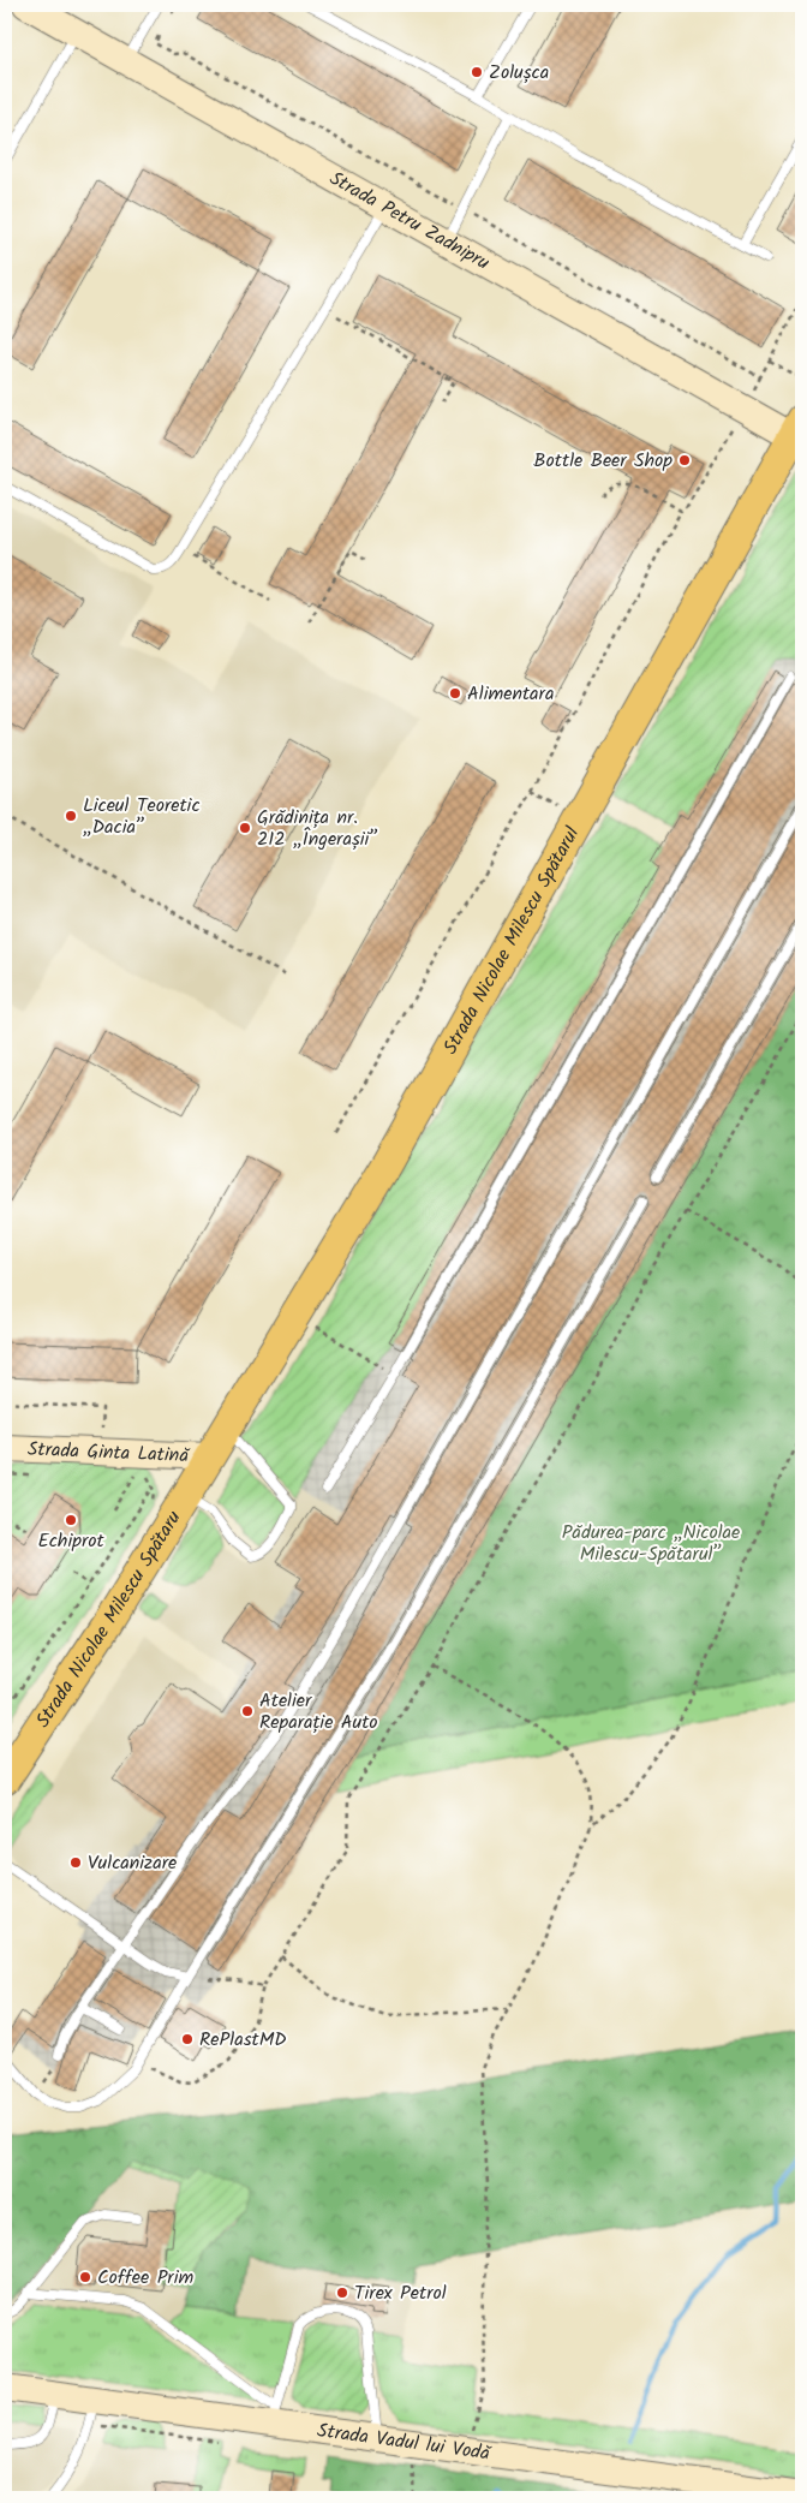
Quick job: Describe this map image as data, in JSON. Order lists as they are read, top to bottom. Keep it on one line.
{"streets":{"main road":["Strada Nicolae Milescu Spătarul","Strada Nicolae Milescu Spătaru"],"street":["Strada Petru Zadnipru","Strada Ginta Latină","Strada Vadul lui Vodă"]},"crossings":[["Strada Petru Zadnipru","Strada Nicolae Milescu Spătarul"],["Strada Nicolae Milescu Spătarul","Strada Ginta Latină"],["Strada Nicolae Milescu Spătarul","Strada Nicolae Milescu Spătaru"],["Strada Ginta Latină","Strada Nicolae Milescu Spătaru"]],"parks":["Pădurea-parc „Nicolae Milescu-Spătarul”"],"places":["Zolușca","Bottle Beer Shop","Alimentara","Liceul Teoretic „Dacia”","Grădinița nr. 212 „Îngerașii”","Echiprot","Atelier Reparație Auto","Vulcanizare","RePlastMD","Coffee Prim","Tirex Petrol"]}
